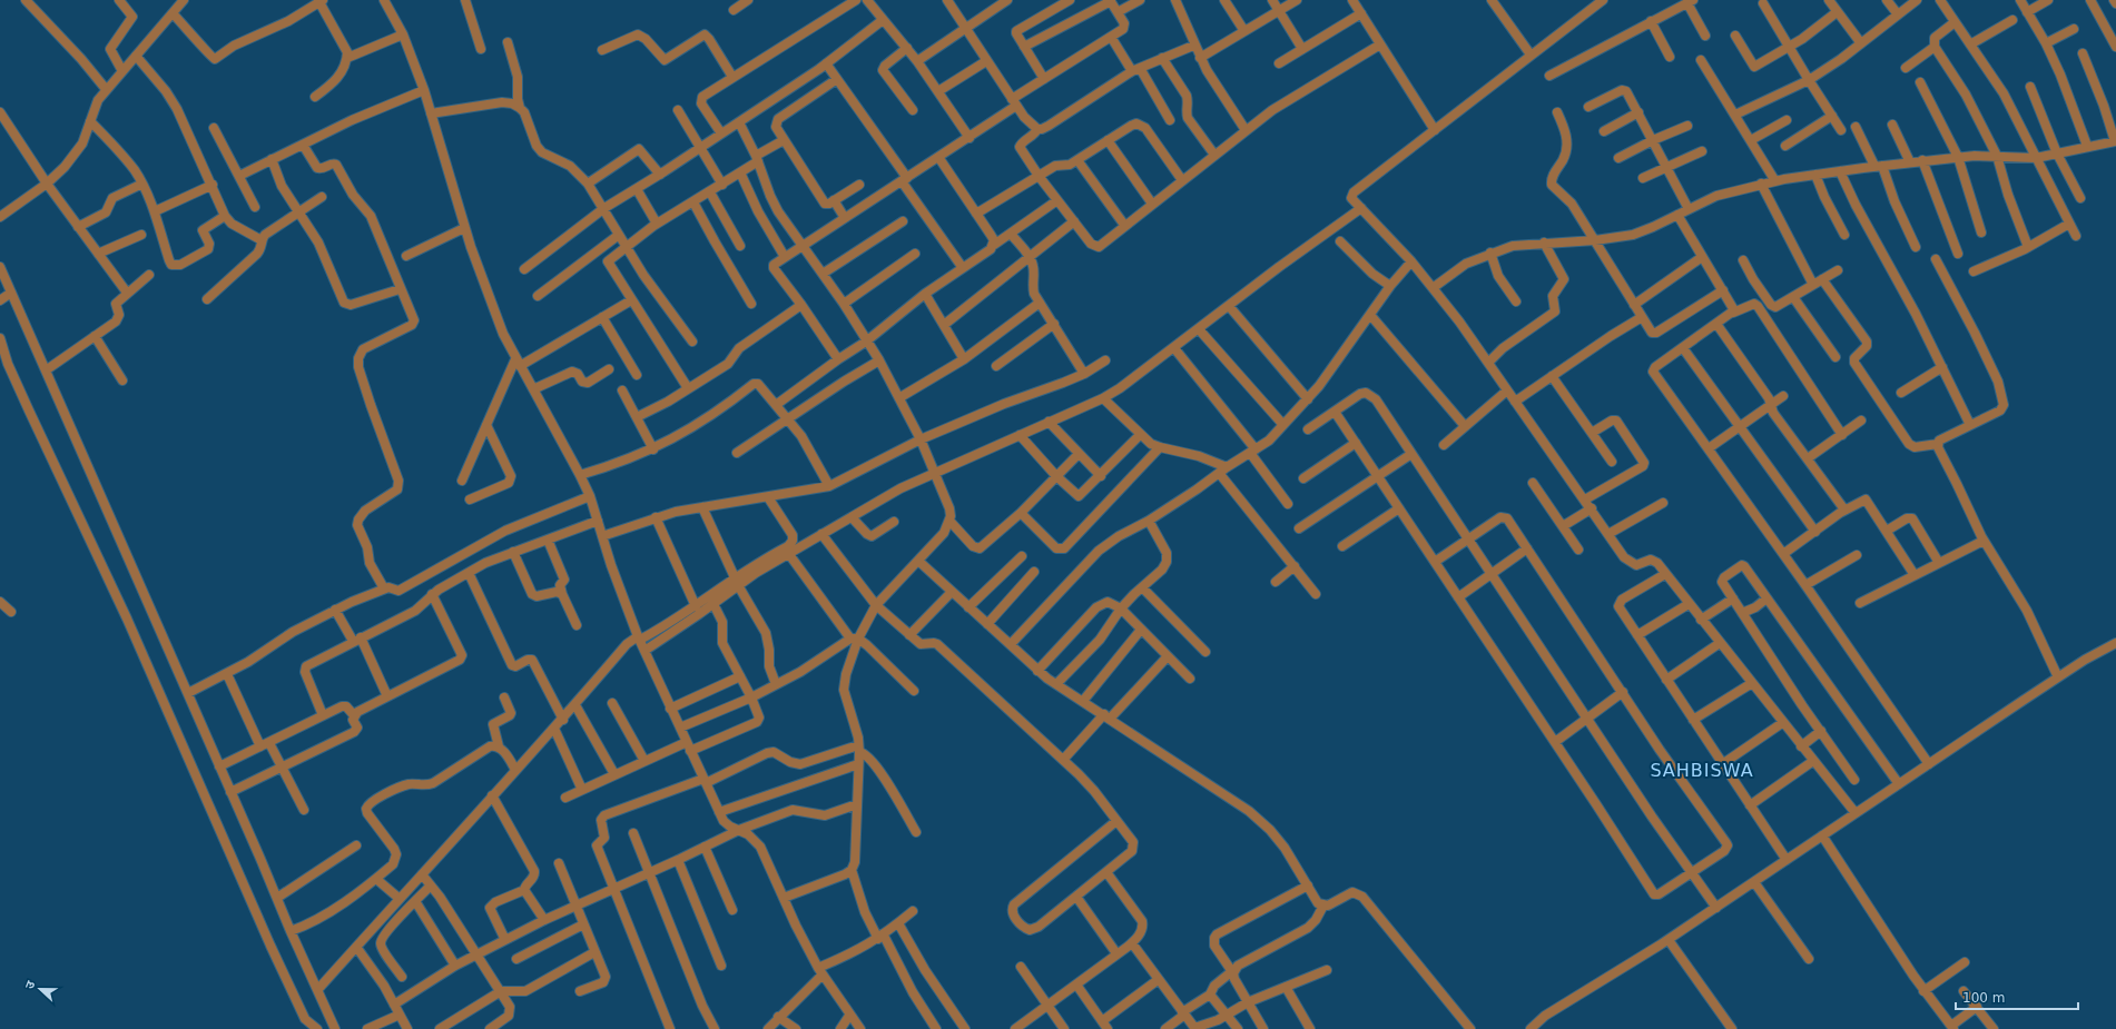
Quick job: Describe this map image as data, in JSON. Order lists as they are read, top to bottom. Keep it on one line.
{"districts":["SAHBISWA"],"scale_bar":"100 m","north":"left"}
